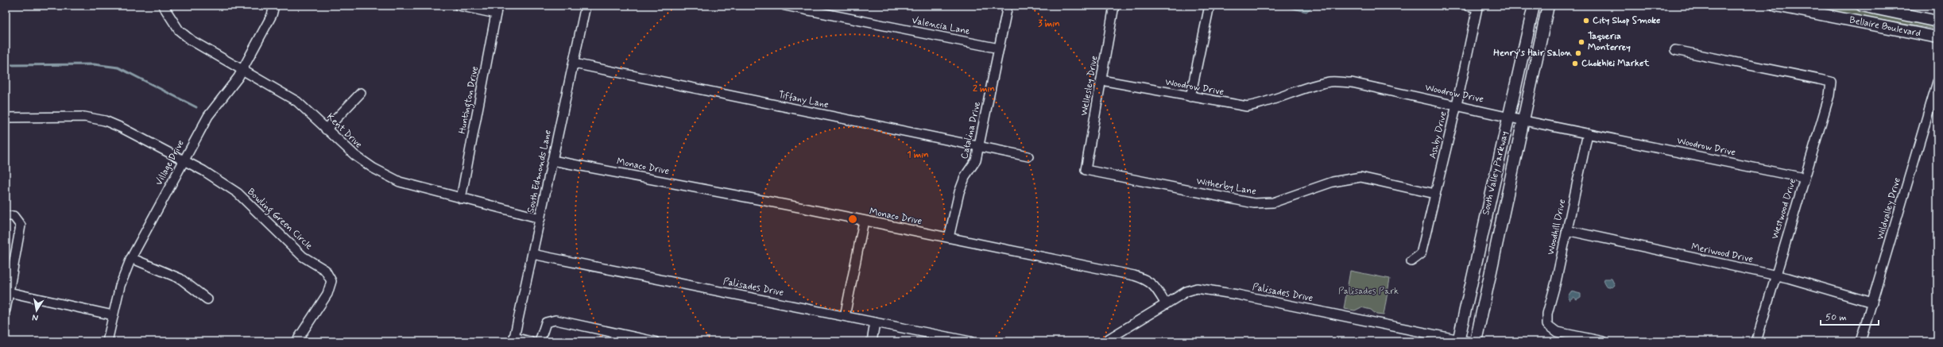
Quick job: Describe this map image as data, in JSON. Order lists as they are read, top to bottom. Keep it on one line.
{"streets":{"main road":["Bellaire Boulevard","South Valley Parkway"],"street":["Valencia Lane","Wellesley Drive","Woodrow Drive","Huntington Drive","Tiffany Lane","Catalina Drive","Kent Drive","Ashby Drive","Village Drive","Monaco Drive","South Edmonds Lane","Witherby Lane","Westwood Drive","Wildvalley Drive","Bowling Green Circle","Woodhill Drive","Meriwood Drive","Palisades Drive"]},"crossings":[["Valencia Lane","Catalina Drive"],["Wellesley Drive","Woodrow Drive"],["Wellesley Drive","Witherby Lane"],["Woodrow Drive","Ashby Drive"],["Woodrow Drive","South Valley Parkway"],["Woodrow Drive","Westwood Drive"],["Woodrow Drive","Woodhill Drive"],["Huntington Drive","Kent Drive"],["Tiffany Lane","Catalina Drive"],["Tiffany Lane","South Edmonds Lane"],["Catalina Drive","Monaco Drive"],["Kent Drive","Village Drive"],["Kent Drive","South Edmonds Lane"],["Ashby Drive","Witherby Lane"],["Village Drive","Bowling Green Circle"],["Monaco Drive","South Edmonds Lane"],["Monaco Drive","Palisades Drive"],["South Edmonds Lane","Palisades Drive"],["South Valley Parkway","Palisades Drive"],["Westwood Drive","Meriwood Drive"],["Wildvalley Drive","Meriwood Drive"],["Woodhill Drive","Meriwood Drive"]],"parks":["Palisades Park"],"places":["City Shop Smoke","Taqueria Monterrey","Henry's Hair Salon","Chokhlei Market"],"scale_bar":"50 m","north":"bottom","rings":["3 min","2 min","1 min"]}
